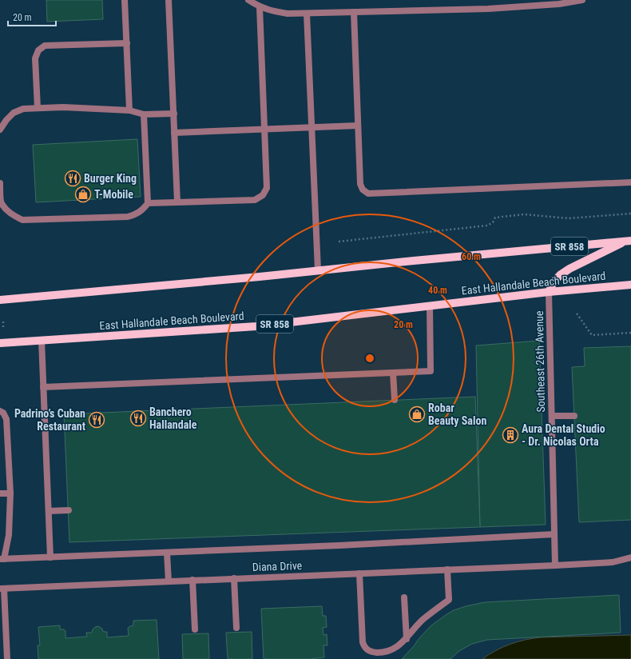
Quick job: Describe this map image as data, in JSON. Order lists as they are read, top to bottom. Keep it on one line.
{"streets":{"main road":["SR 858","East Hallandale Beach Boulevard"],"street":["Southeast 26th Avenue","Diana Drive"]},"crossings":[["East Hallandale Beach Boulevard","Southeast 26th Avenue"],["Southeast 26th Avenue","Diana Drive"]],"places":{"restaurant":["Burger King","Banchero Hallandale","Padrino’s Cuban Restaurant"],"shop":["T-Mobile","Robar Beauty Salon"],"building":["Aura Dental Studio - Dr. Nicolas Orta"]},"scale_bar":"20 m","rings":["60 m","40 m","20 m"]}
